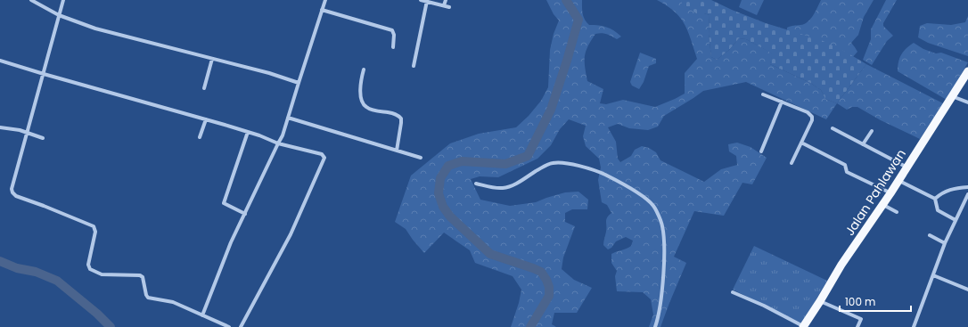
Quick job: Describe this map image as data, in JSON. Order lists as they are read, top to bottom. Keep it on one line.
{"streets":{"main road":["Jalan Pahlawan"]},"scale_bar":"100 m"}
